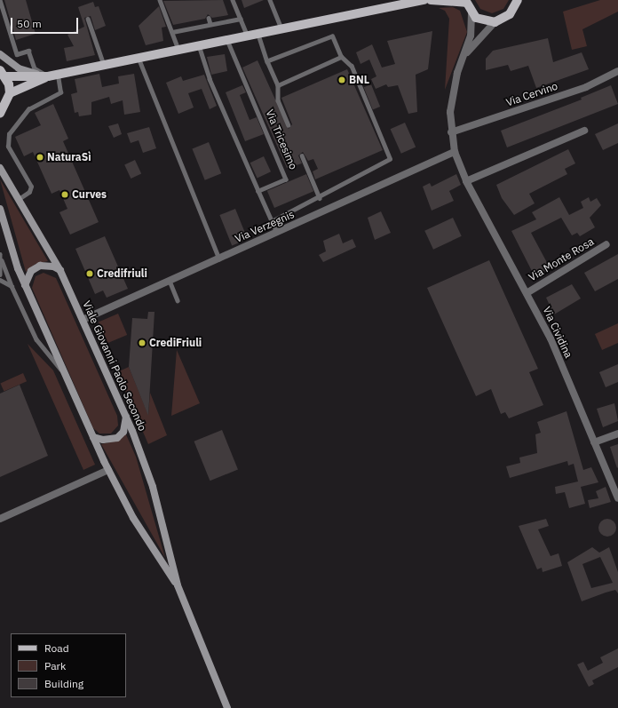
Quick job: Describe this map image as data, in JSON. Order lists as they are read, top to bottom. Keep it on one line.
{"streets":{"main road":["Viale Giovanni Paolo Secondo"],"street":["Via Cervino","Via Verzegnis","Via Monte Rosa","Via Cividina"],"lane":["Via Tricesimo"]},"crossings":[["Via Cervino","Via Cividina"],["Via Verzegnis","Via Cividina"],["Via Verzegnis","Viale Giovanni Paolo Secondo"],["Via Monte Rosa","Via Cividina"]],"places":["BNL","NaturaSì","Curves","Credifriuli","CrediFriuli"],"legend":["Road","Park","Building"],"scale_bar":"50 m"}
